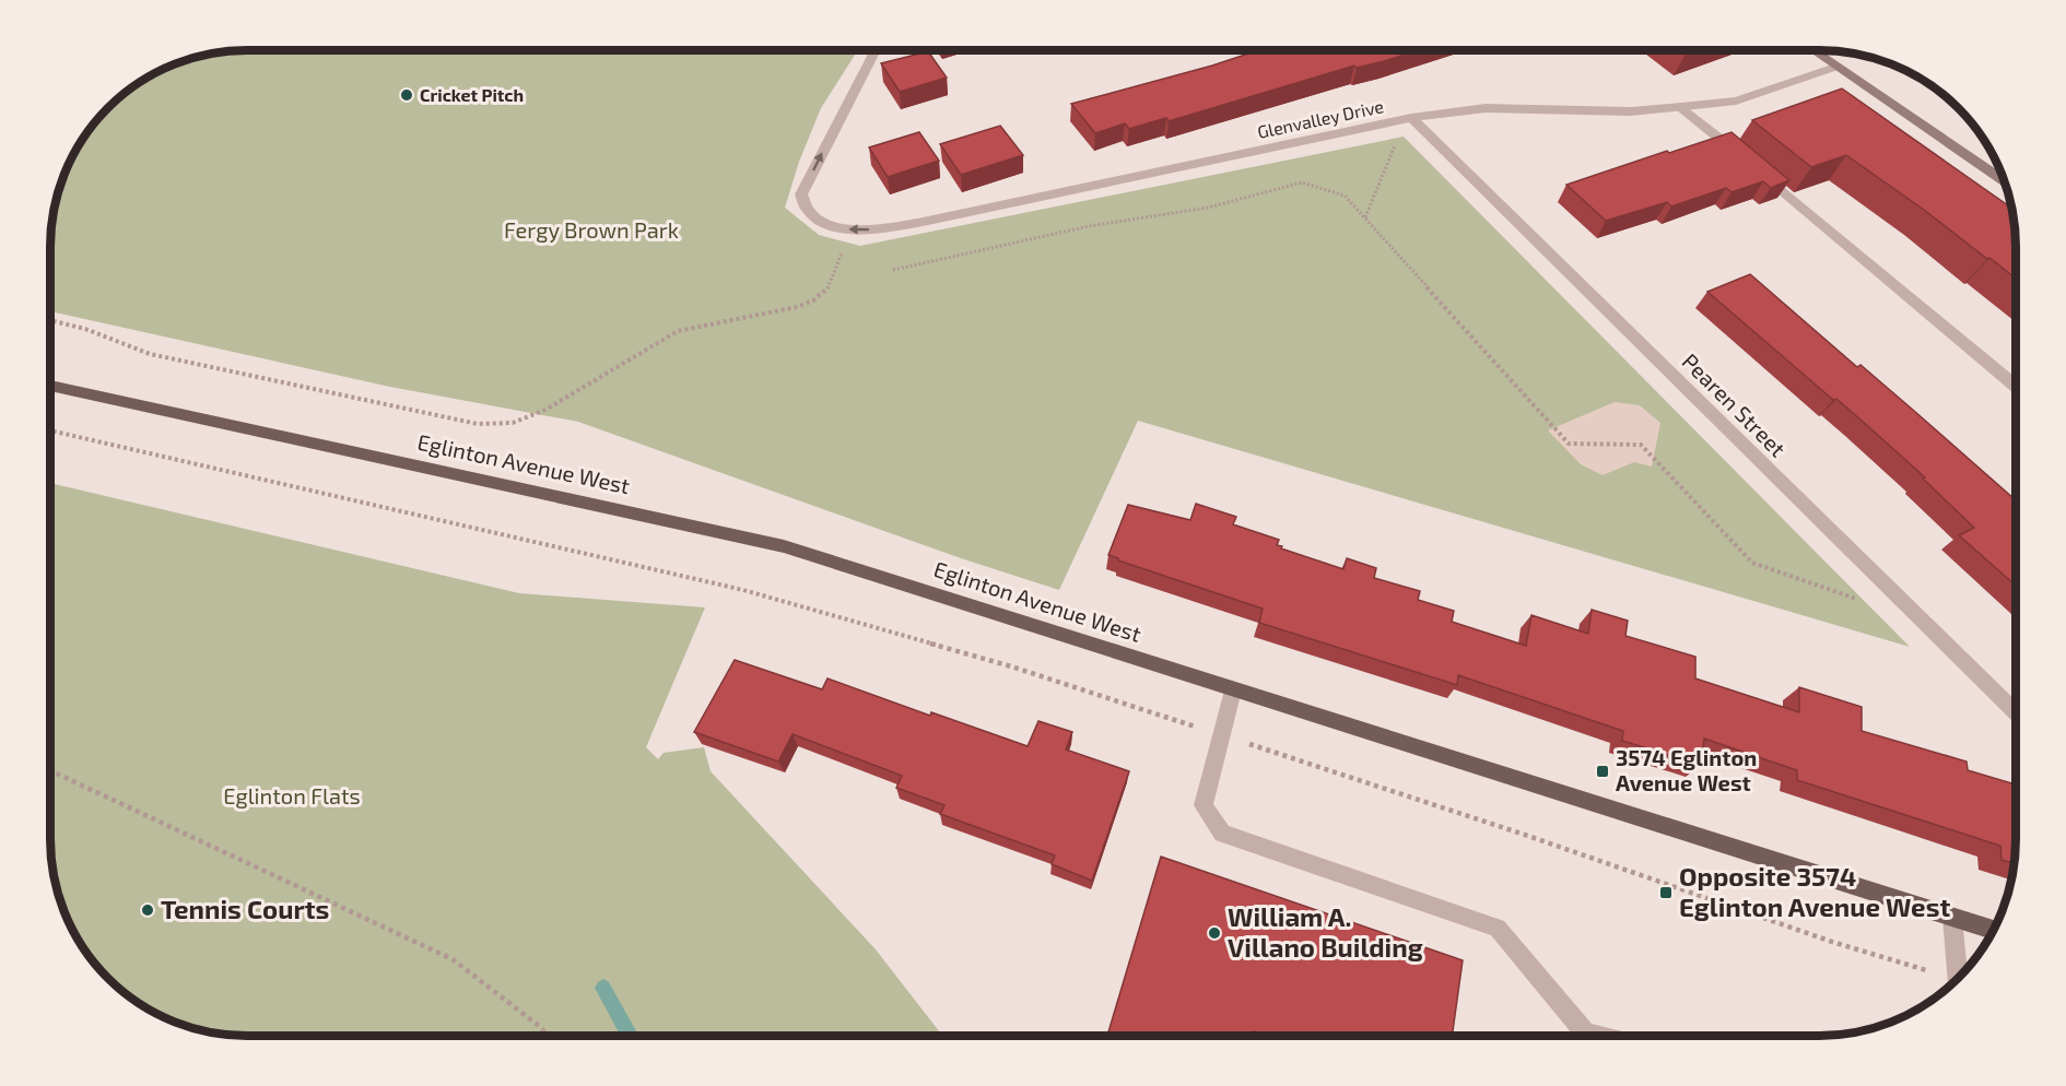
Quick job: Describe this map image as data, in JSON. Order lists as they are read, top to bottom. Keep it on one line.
{"streets":{"main road":["Eglinton Avenue West"],"street":["Glenvalley Drive","Pearen Street"]},"crossings":[["Glenvalley Drive","Pearen Street"]],"parks":["Fergy Brown Park","Eglinton Flats"],"places":{"other":["Cricket Pitch","Tennis Courts","William A. Villano Building"],"transit":["3574 Eglinton Avenue West","Opposite 3574 Eglinton Avenue West"]}}
